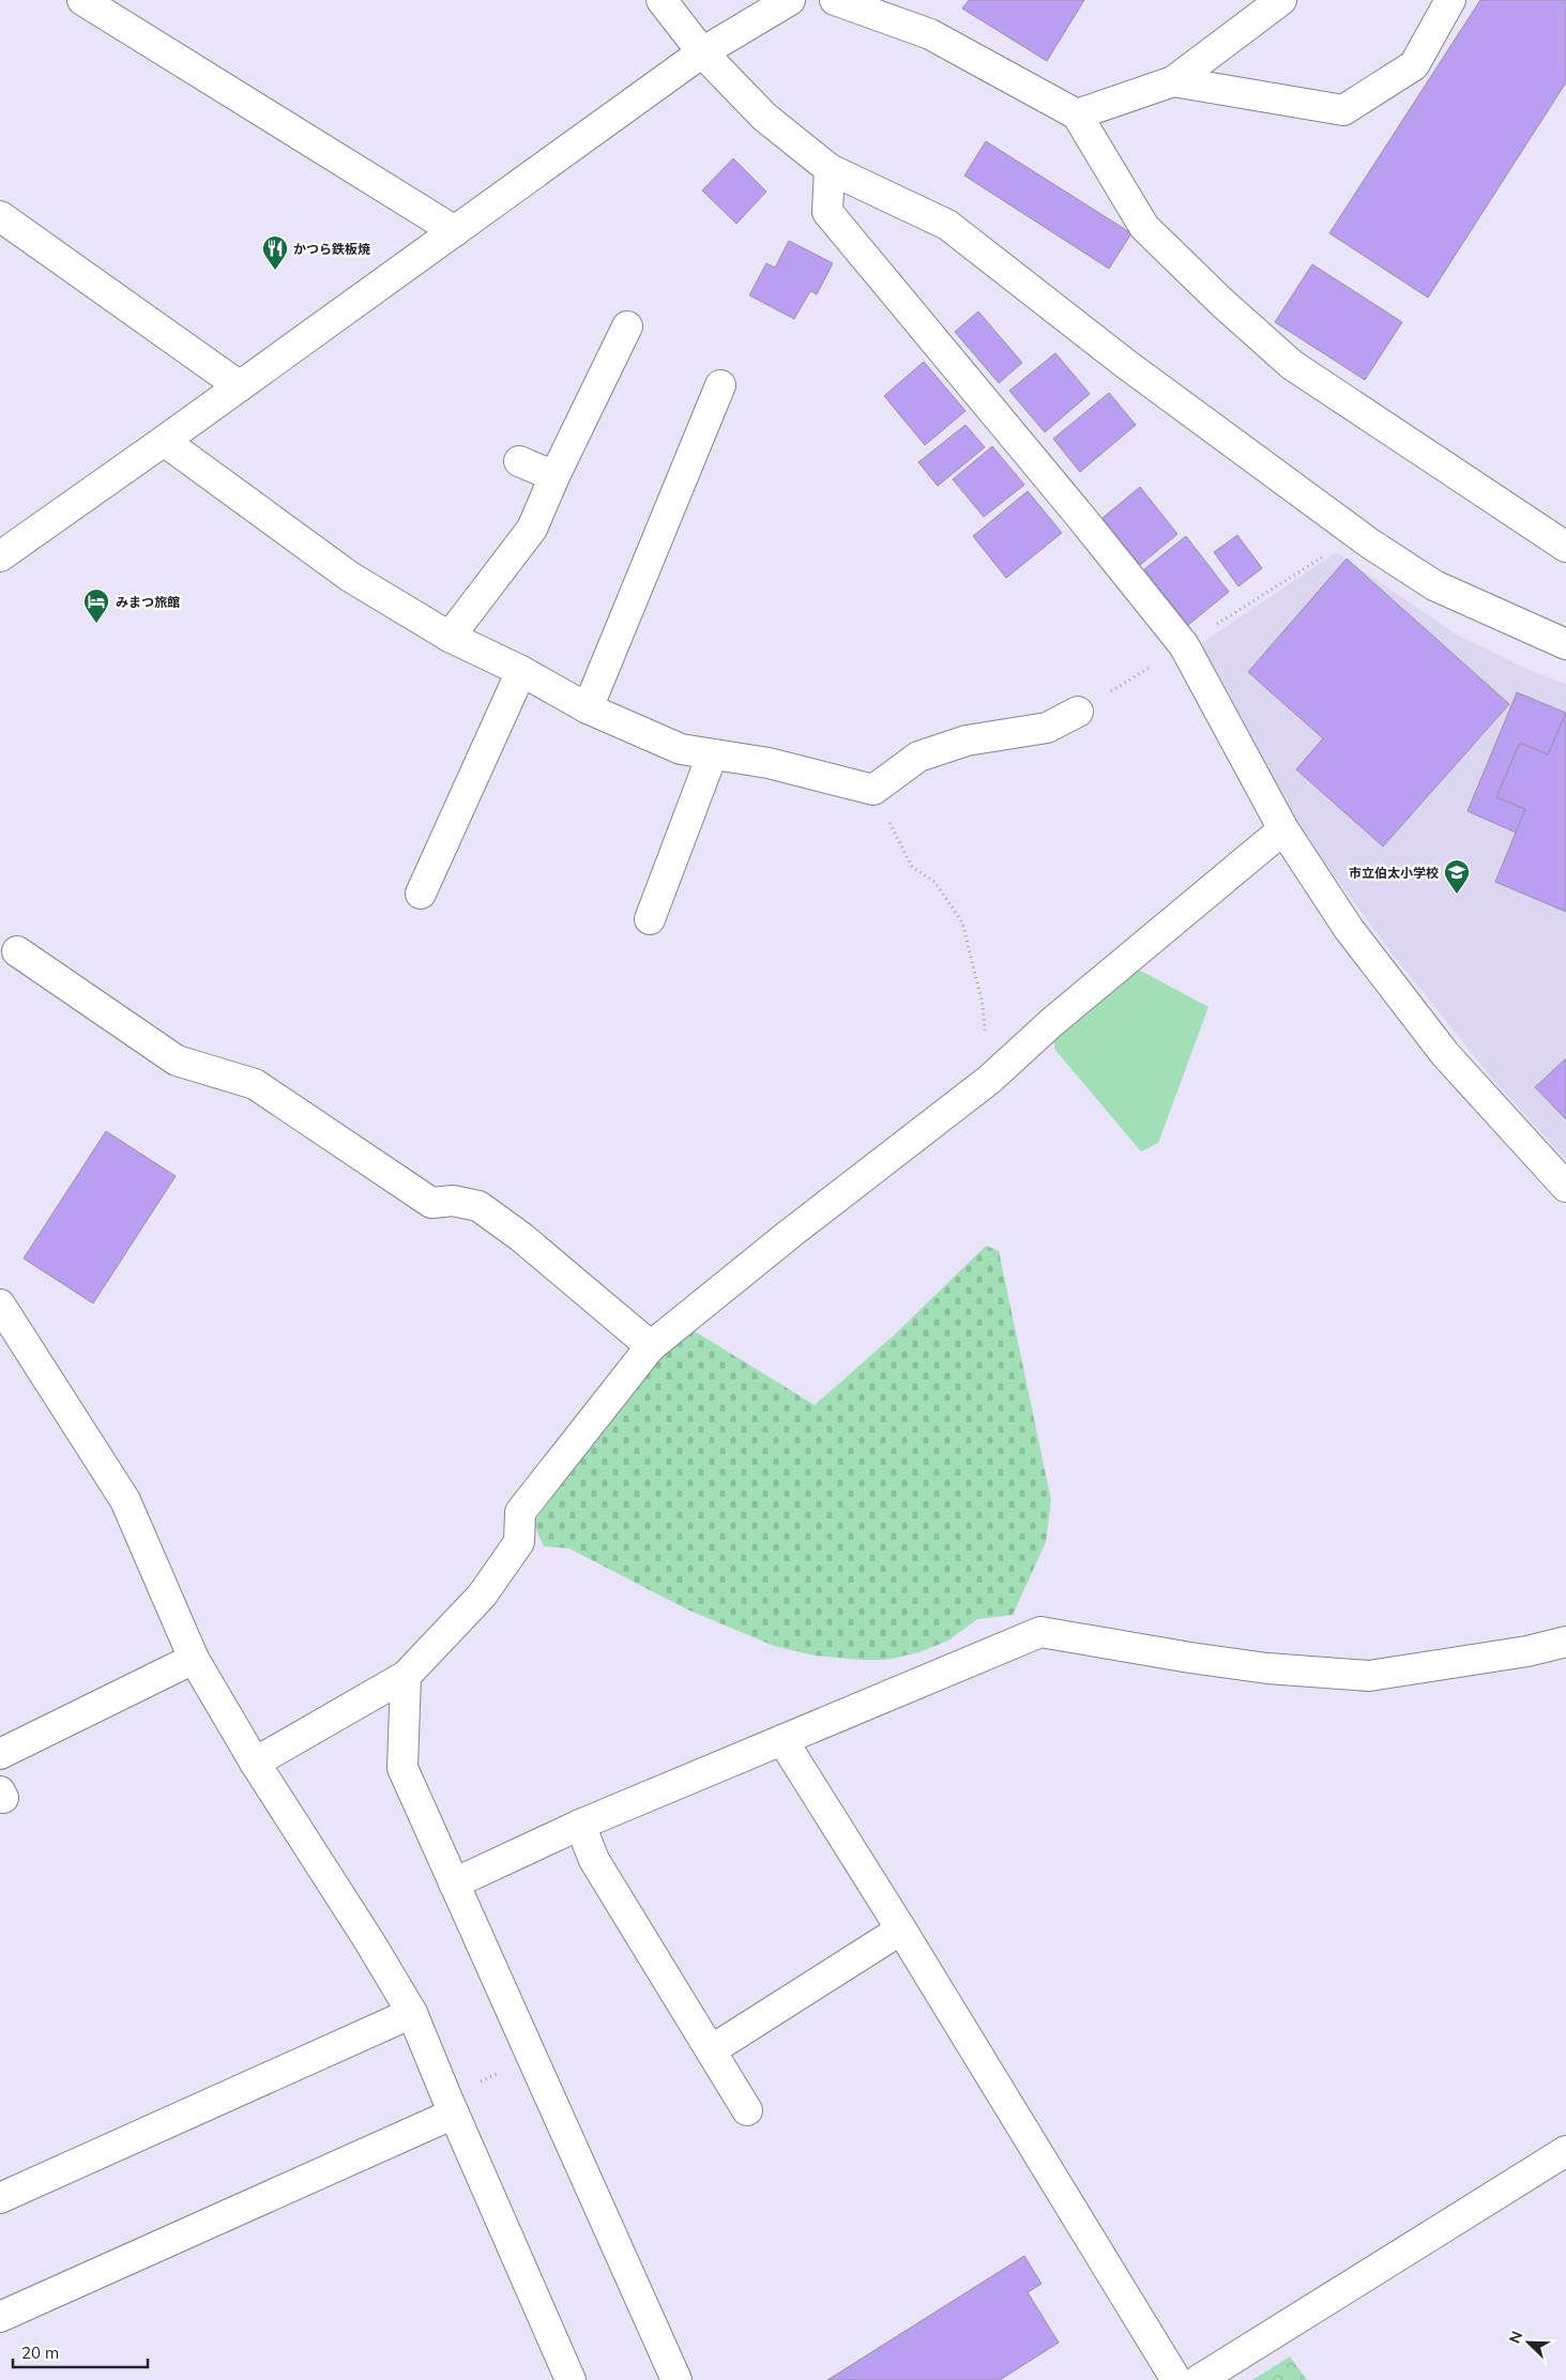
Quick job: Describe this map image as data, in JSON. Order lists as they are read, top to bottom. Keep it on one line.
{"places":{"restaurant":["かつら鉄板焼"],"hotel":["みまつ旅館"],"school or university":["市立伯太小学校"]},"scale_bar":"20 m","north":"top left"}
